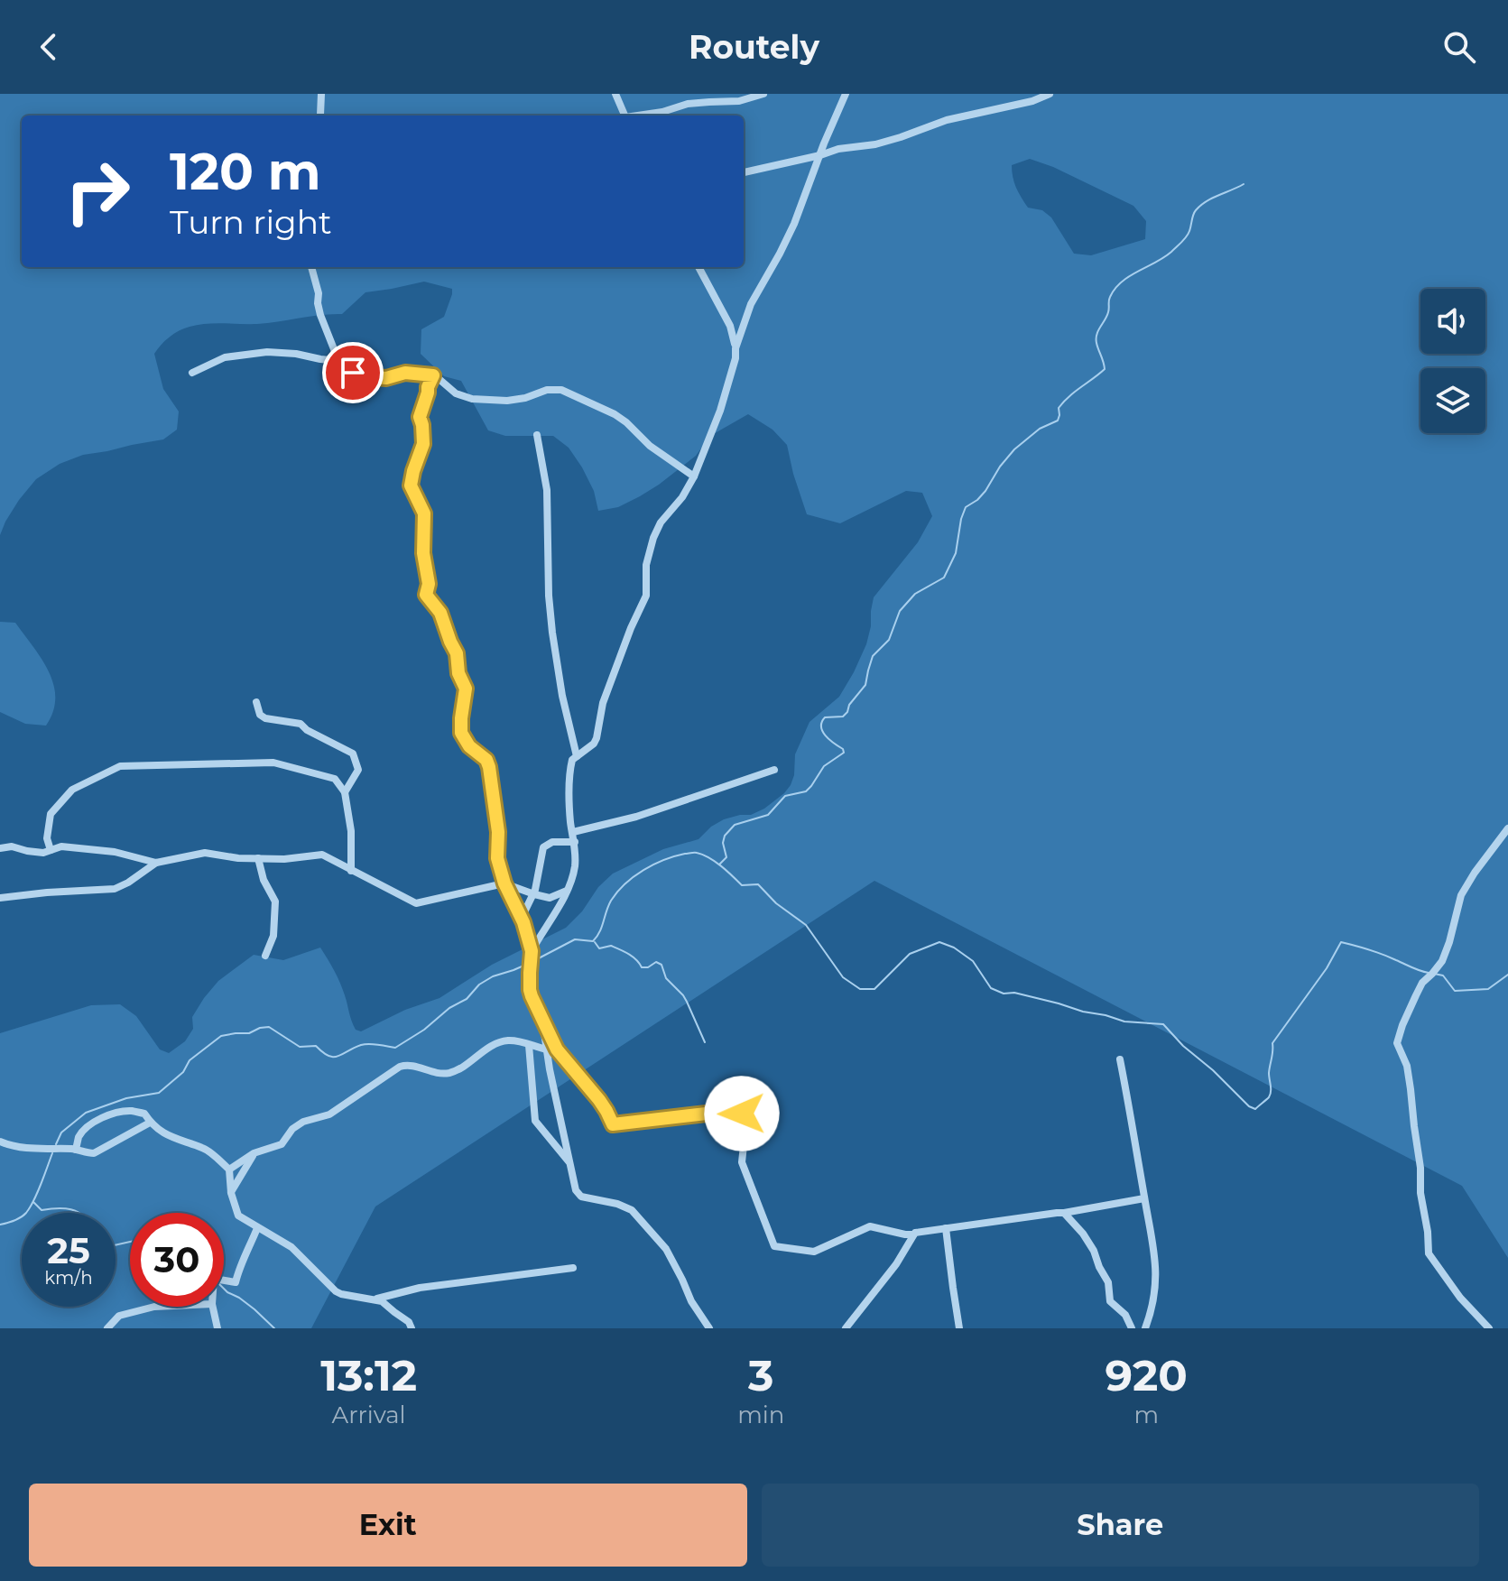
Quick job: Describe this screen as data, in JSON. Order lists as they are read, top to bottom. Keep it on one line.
{"page":{"header":"Routely","turn":["120 m","Turn right"],"speed":"25 km/h","limit":"30","eta":["13:12","Arrival","3","min","920","m"],"buttons":["Exit","Share"]}}
